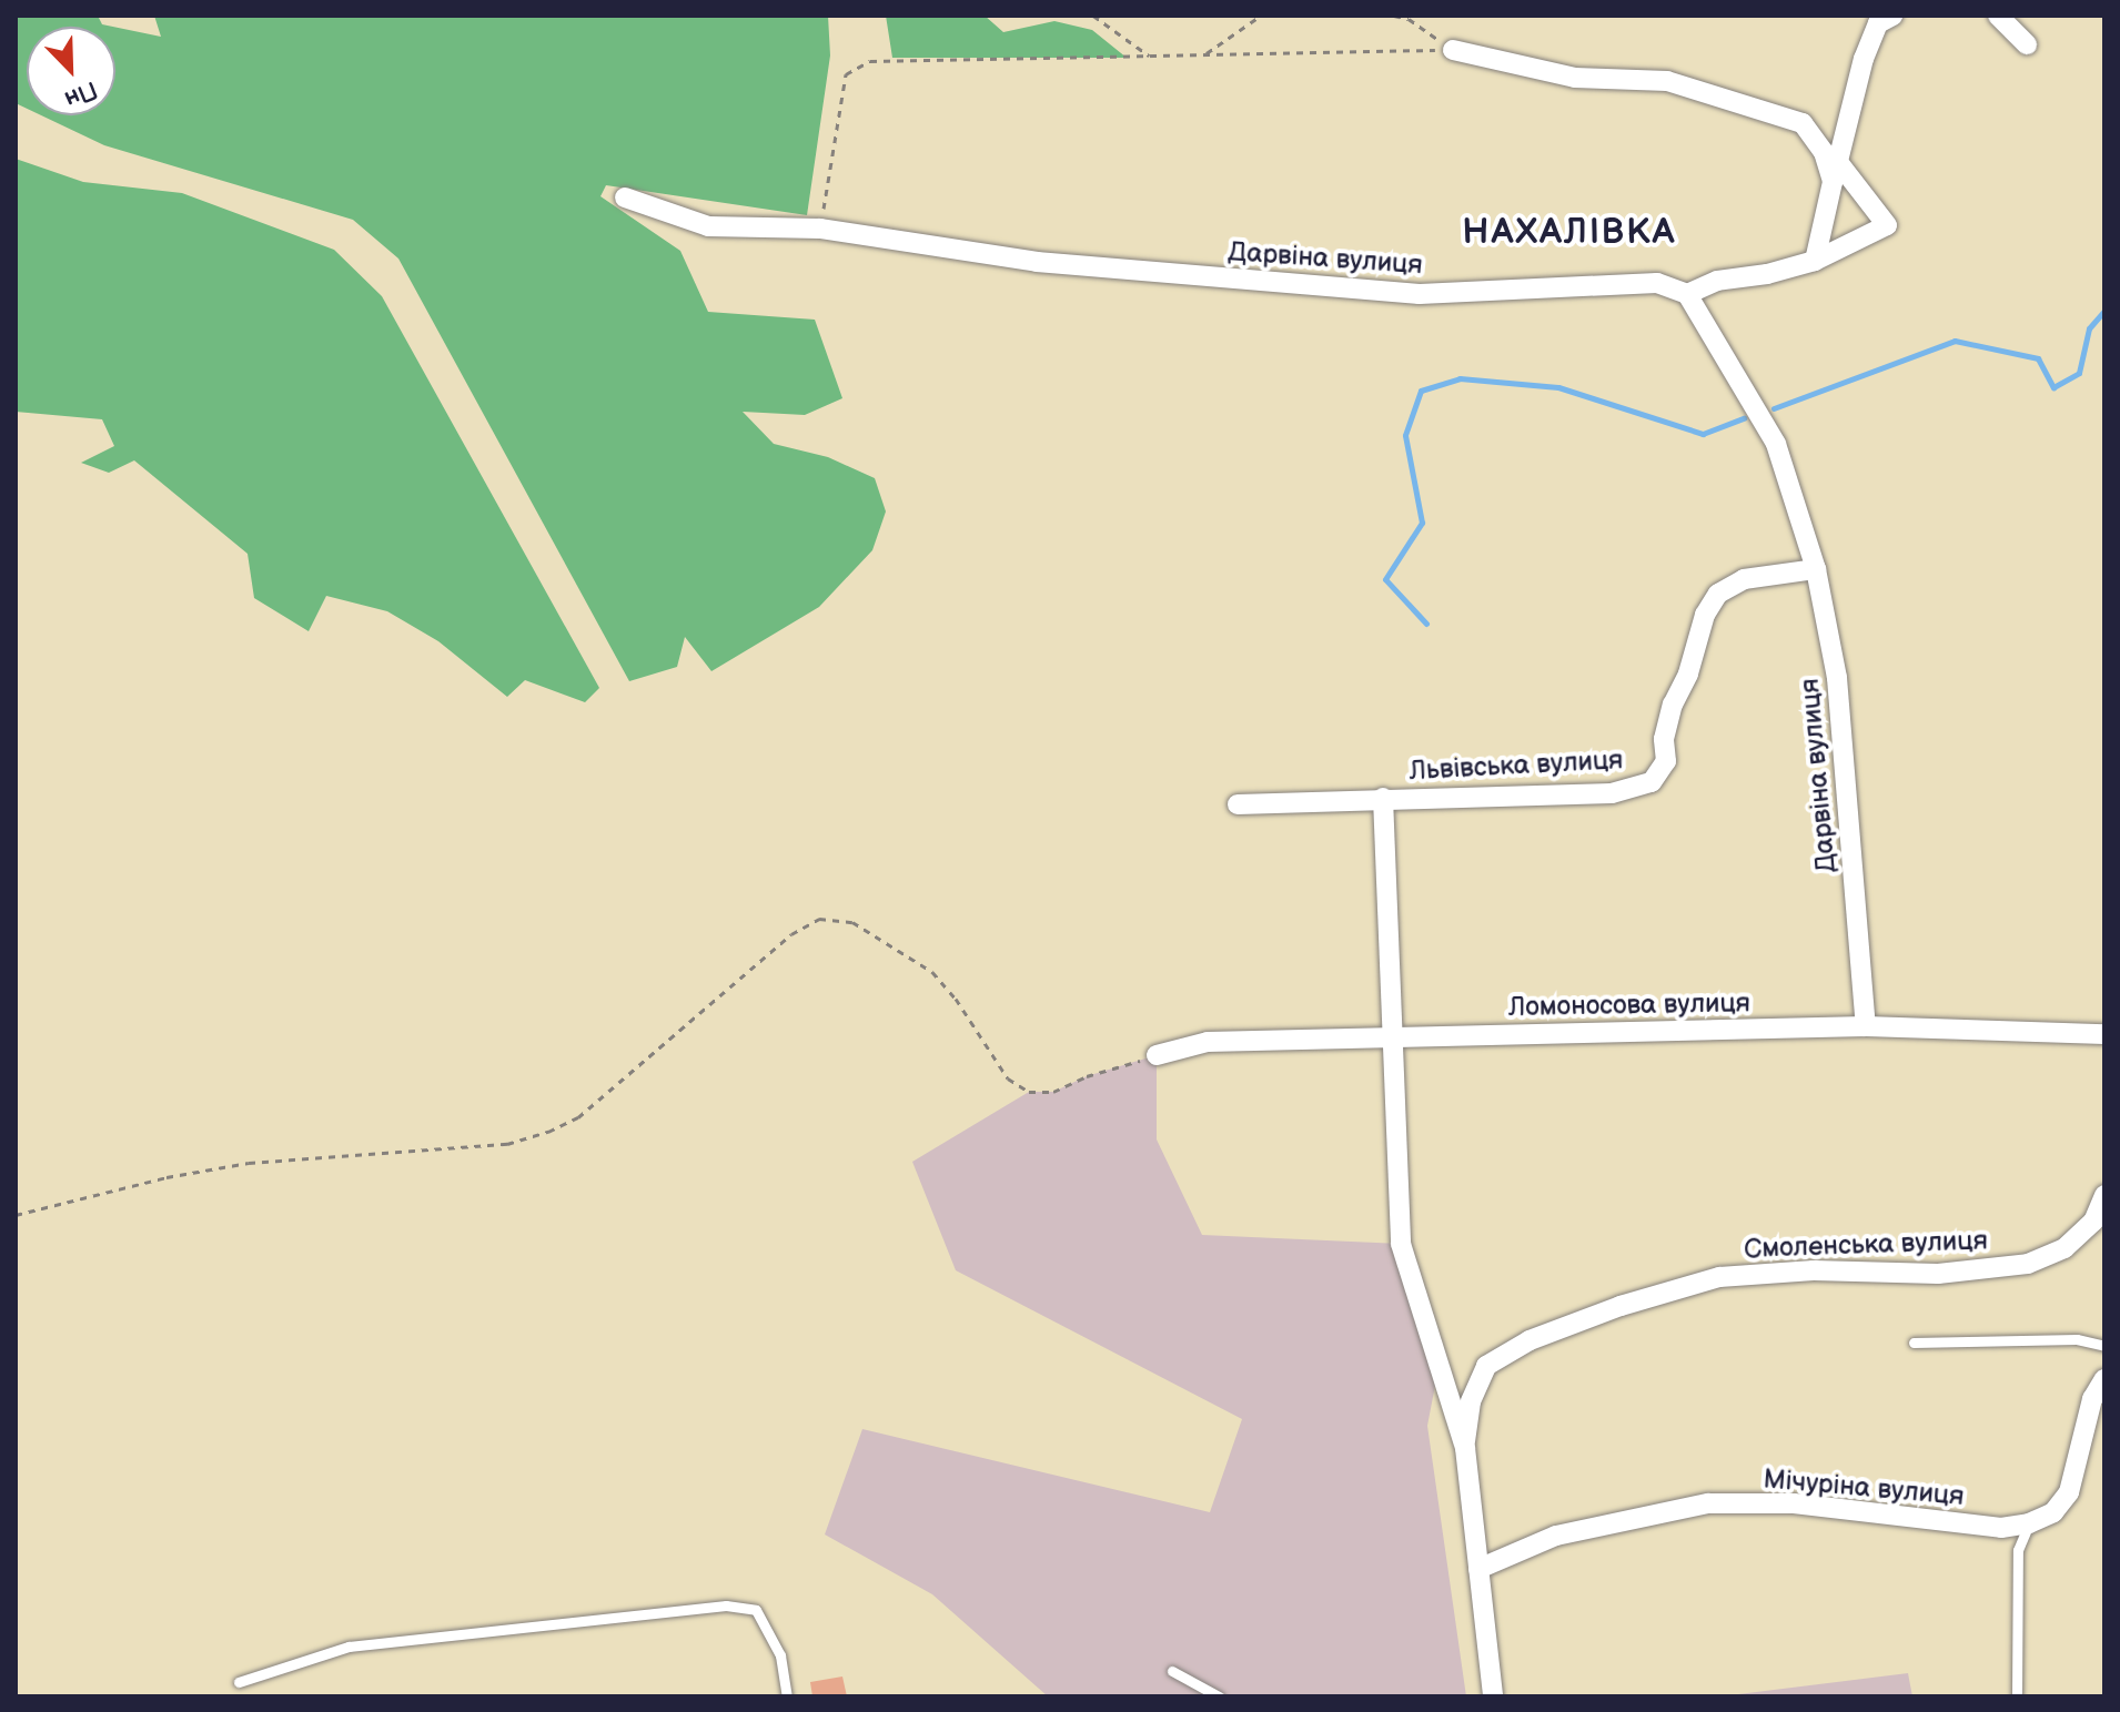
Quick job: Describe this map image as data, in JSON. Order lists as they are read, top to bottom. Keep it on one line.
{"streets":{"street":["Дарвіна вулиця","Львівська вулиця","Ломоносова вулиця","Смоленська вулиця","Мічуріна вулиця"]},"crossings":[["Дарвіна вулиця","Львівська вулиця"],["Дарвіна вулиця","Ломоносова вулиця"]],"districts":["НАХАЛІВКА"],"north":"bottom right"}
